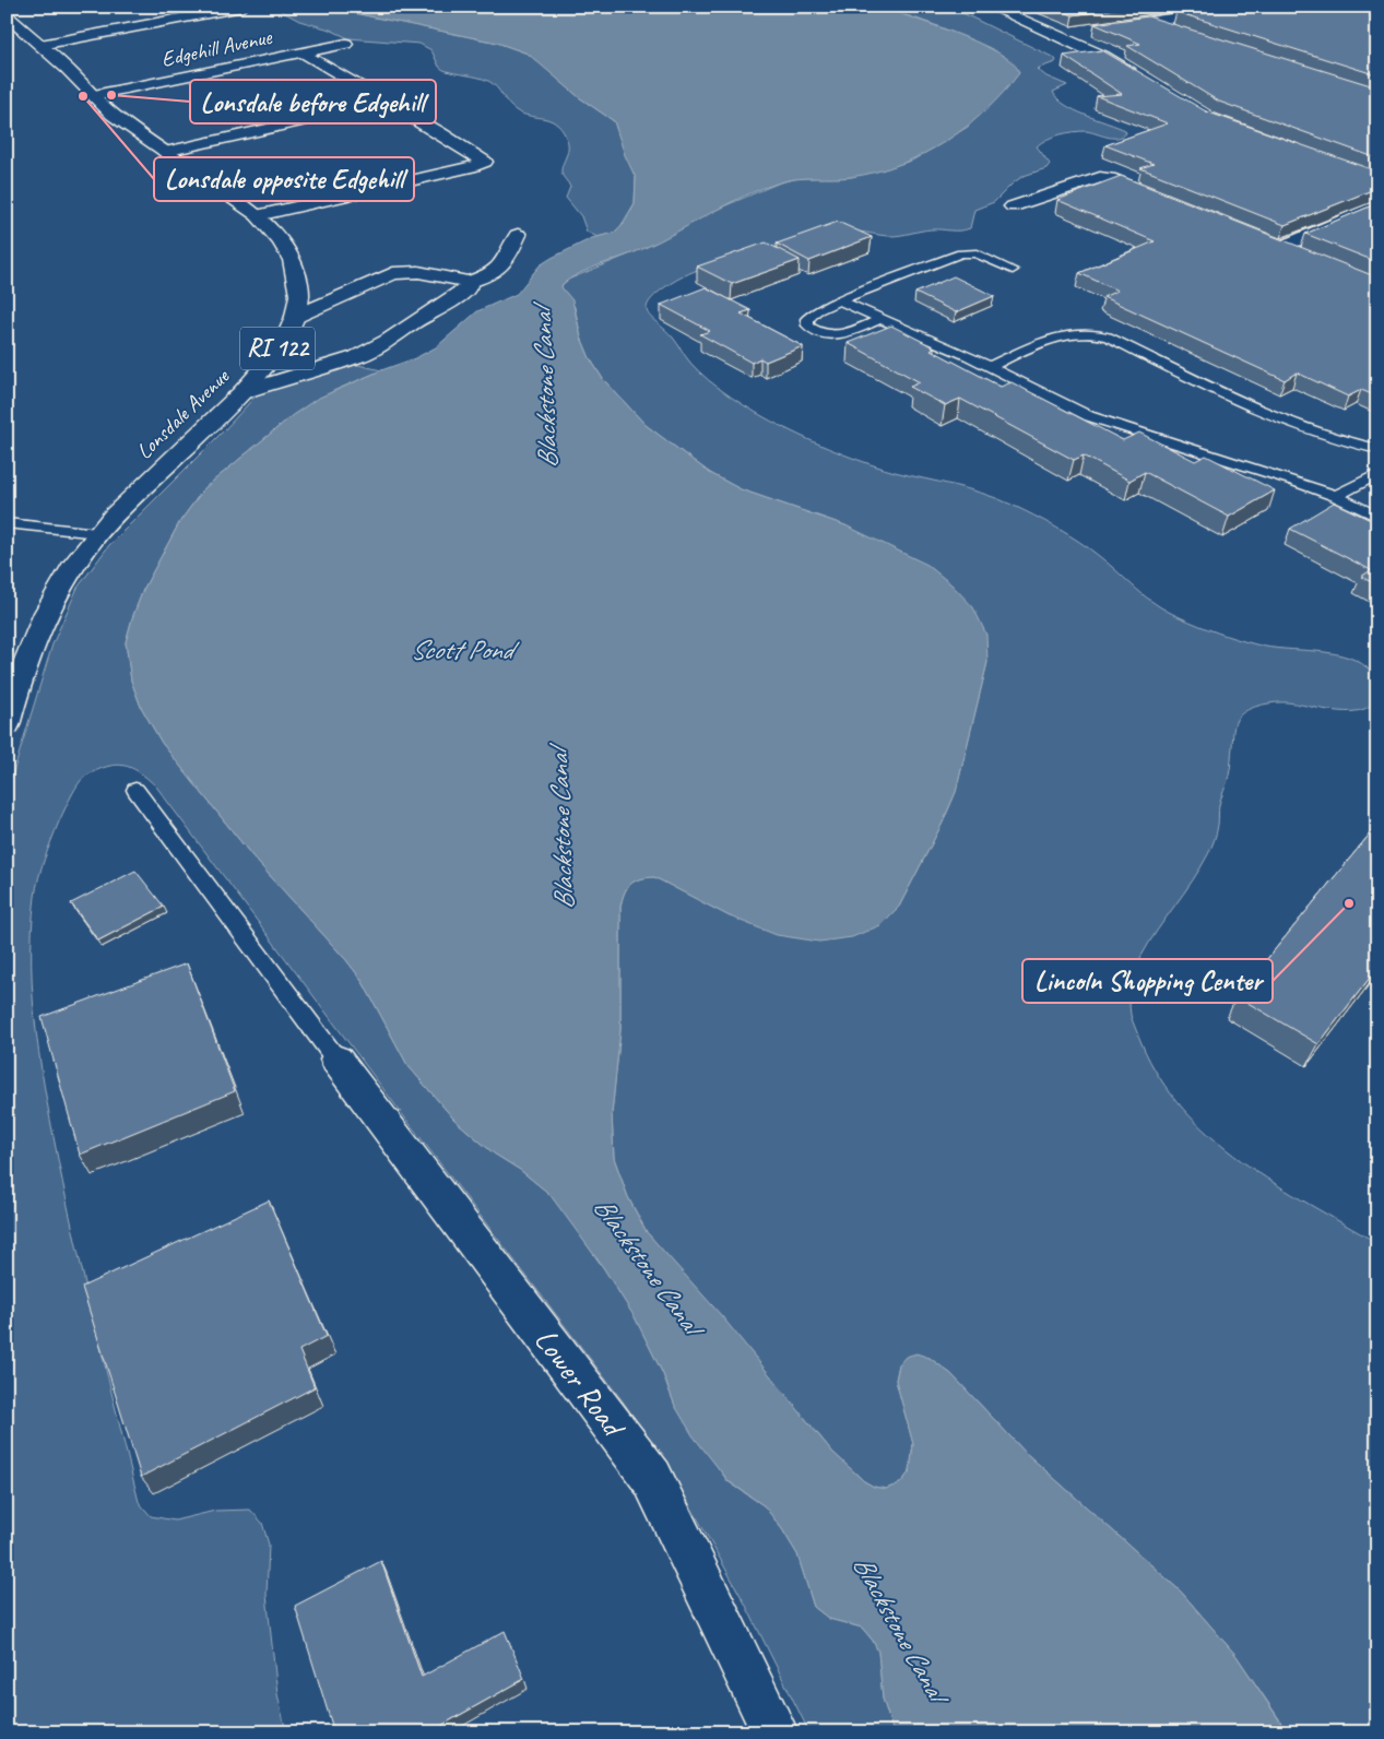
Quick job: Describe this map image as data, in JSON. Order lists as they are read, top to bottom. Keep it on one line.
{"streets":{"street":["Edgehill Avenue","RI 122","Lonsdale Avenue","Lower Road"]},"crossings":[["Edgehill Avenue","Lonsdale Avenue"]],"water":["Blackstone Canal","Scott Pond"],"places":["Lonsdale before Edgehill","Lonsdale opposite Edgehill","Lincoln Shopping Center"]}
